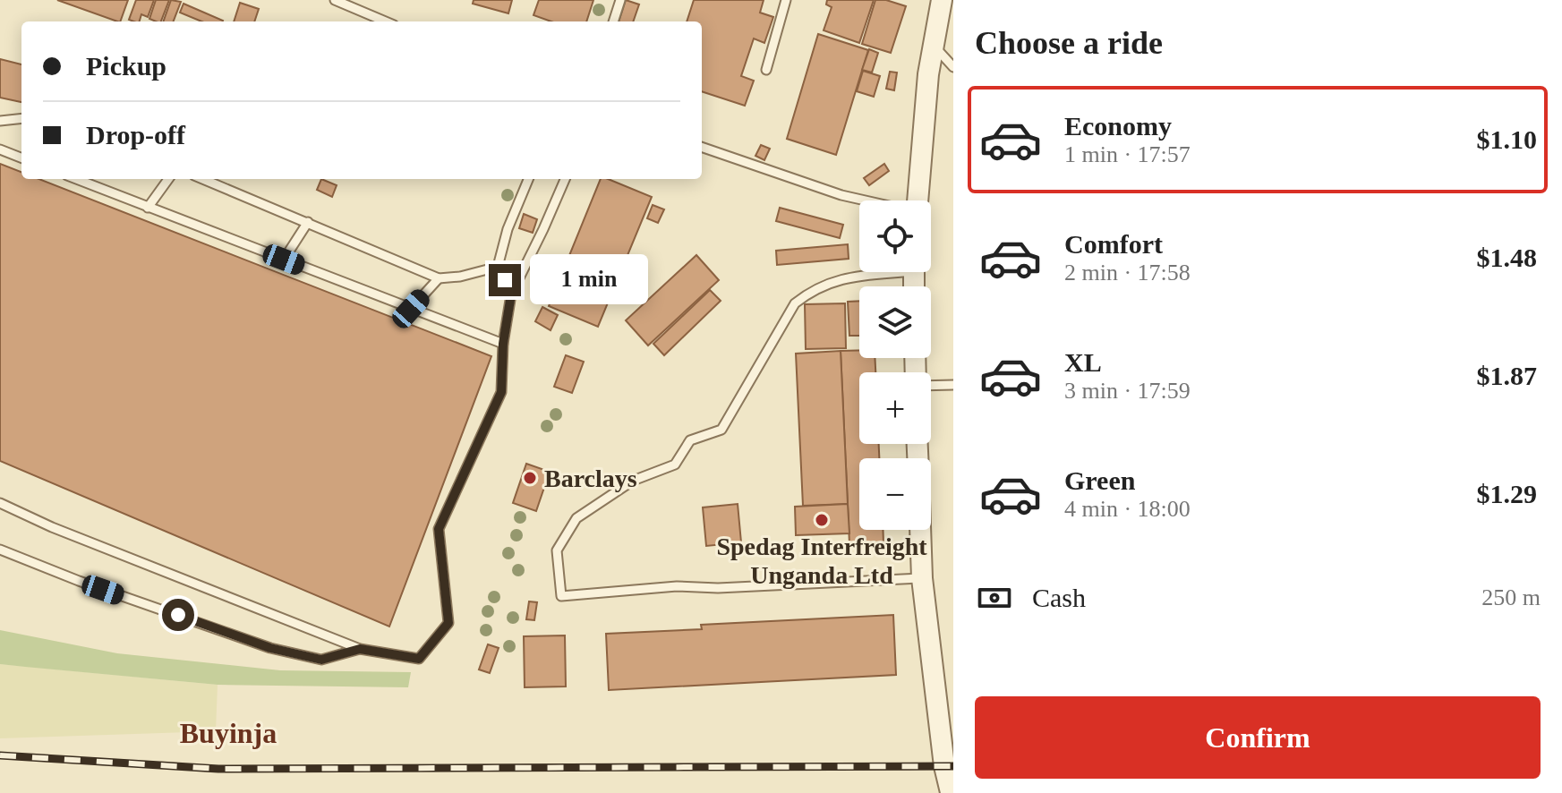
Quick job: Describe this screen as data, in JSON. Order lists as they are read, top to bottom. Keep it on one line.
{"districts":["Buyinja"],"places":["Barclays","Spedag Interfreight Unganda Ltd"],"page":{"heading":"Choose a ride","banner":["Pickup","Drop-off"],"list":[{"name":"Economy","note":"1 min · 17:57","value":"$1.10"},{"name":"Comfort","note":"2 min · 17:58","value":"$1.48"},{"name":"XL","note":"3 min · 17:59","value":"$1.87"},{"name":"Green","note":"4 min · 18:00","value":"$1.29"}],"map_buttons":["+","−"],"bubble":"1 min","pay":["Cash","250 m"],"buttons":"Confirm"}}
